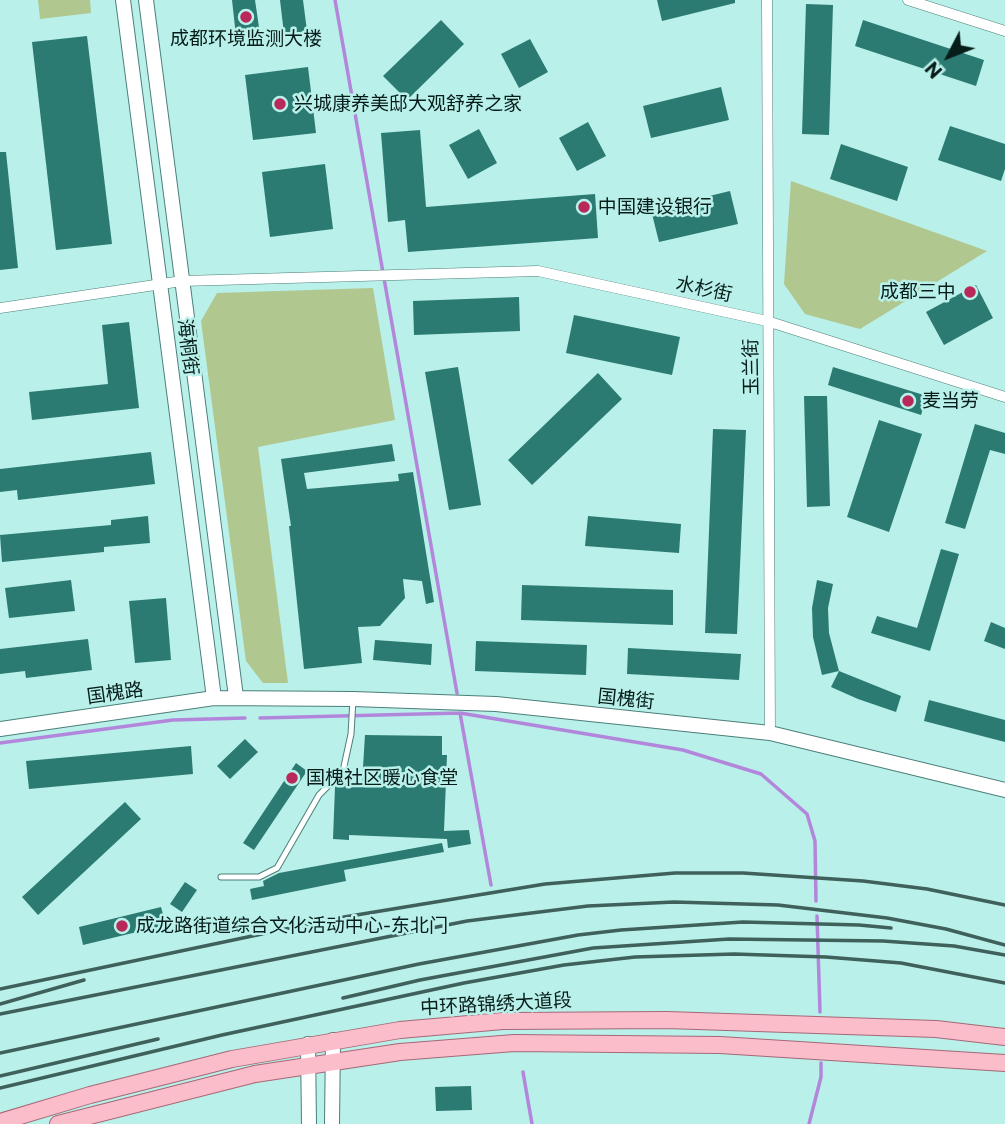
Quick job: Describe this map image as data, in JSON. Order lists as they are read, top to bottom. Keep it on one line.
{"streets":{"main road":["中环路锦绣大道段"],"street":["水杉街","海桐街","玉兰街","国槐路","国槐街"]},"crossings":[["水杉街","海桐街"],["水杉街","玉兰街"],["海桐街","国槐路"],["海桐街","国槐街"],["玉兰街","国槐街"],["国槐路","国槐街"]],"places":["成都环境监测大楼","兴城康养美邸大观舒养之家","中国建设银行","成都三中","麦当劳","国槐社区暖心食堂","成龙路街道综合文化活动中心-东北门"],"north":"bottom left"}
